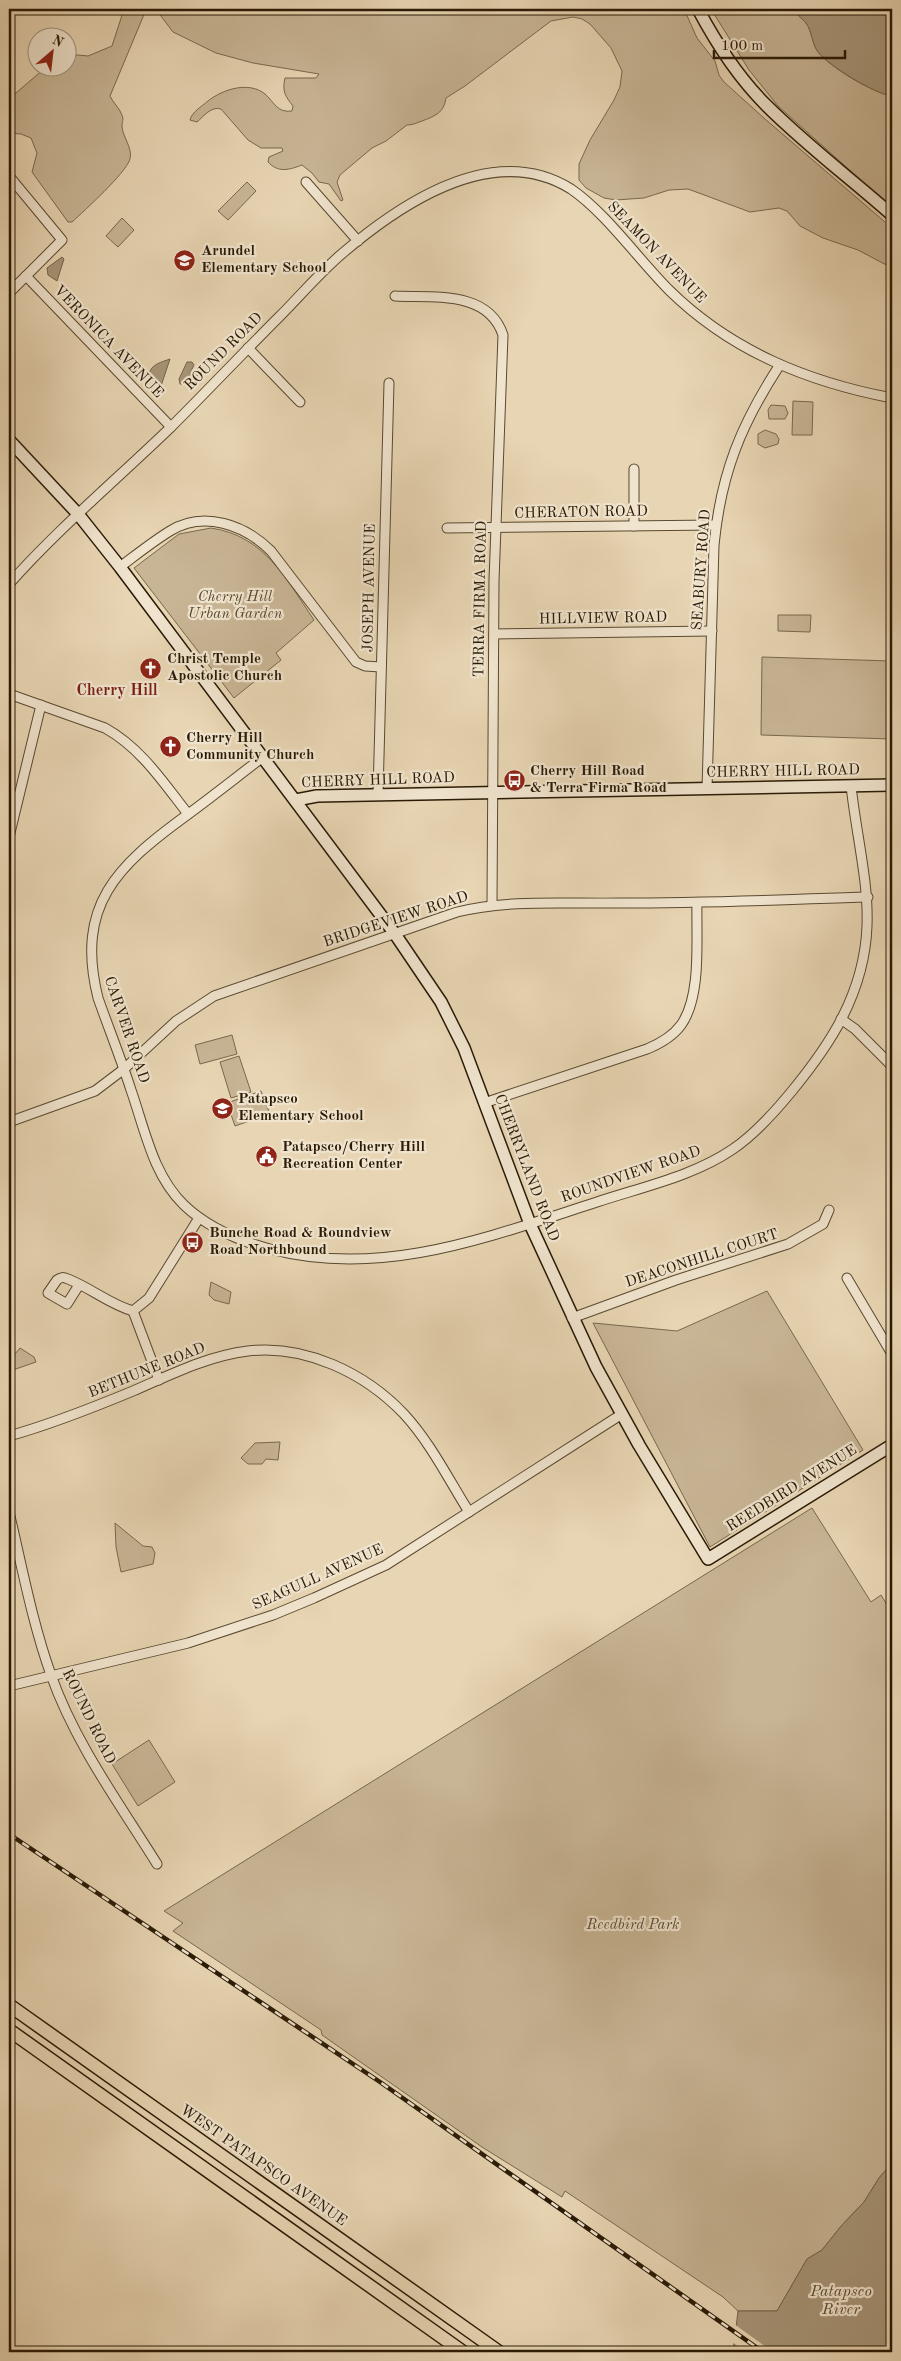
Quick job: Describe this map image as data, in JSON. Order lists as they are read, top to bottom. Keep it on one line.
{"streets":{"main road":["WEST PATAPSCO AVENUE"],"street":["SEAMON AVENUE","VERONICA AVENUE","ROUND ROAD","CHERATON ROAD","SEABURY ROAD","JOSEPH AVENUE","TERRA FIRMA ROAD","HILLVIEW ROAD","CHERRY HILL ROAD","BRIDGEVIEW ROAD","CARVER ROAD","CHERRYLAND ROAD","ROUNDVIEW ROAD","DEACONHILL COURT","BETHUNE ROAD","REEDBIRD AVENUE","SEAGULL AVENUE"]},"crossings":[["SEAMON AVENUE","ROUND ROAD"],["SEAMON AVENUE","SEABURY ROAD"],["VERONICA AVENUE","ROUND ROAD"],["ROUND ROAD","CHERRY HILL ROAD"],["ROUND ROAD","SEAGULL AVENUE"],["CHERATON ROAD","SEABURY ROAD"],["CHERATON ROAD","TERRA FIRMA ROAD"],["SEABURY ROAD","HILLVIEW ROAD"],["SEABURY ROAD","CHERRY HILL ROAD"],["JOSEPH AVENUE","CHERRY HILL ROAD"],["TERRA FIRMA ROAD","HILLVIEW ROAD"],["TERRA FIRMA ROAD","CHERRY HILL ROAD"],["TERRA FIRMA ROAD","BRIDGEVIEW ROAD"],["CHERRY HILL ROAD","CARVER ROAD"],["CHERRY HILL ROAD","CHERRYLAND ROAD"],["CHERRY HILL ROAD","ROUNDVIEW ROAD"],["BRIDGEVIEW ROAD","CARVER ROAD"],["BRIDGEVIEW ROAD","CHERRYLAND ROAD"],["BRIDGEVIEW ROAD","ROUNDVIEW ROAD"],["CARVER ROAD","ROUNDVIEW ROAD"],["CHERRYLAND ROAD","ROUNDVIEW ROAD"],["CHERRYLAND ROAD","DEACONHILL COURT"],["CHERRYLAND ROAD","REEDBIRD AVENUE"],["CHERRYLAND ROAD","SEAGULL AVENUE"],["BETHUNE ROAD","SEAGULL AVENUE"]],"districts":["Cherry Hill"],"water":["Patapsco River"],"parks":["Cherry Hill Urban Garden","Reedbird Park"],"places":{"school or university":["Arundel Elementary School","Patapsco Elementary School"],"church":["Christ Temple Apostolic Church","Cherry Hill Community Church"],"bus stop":["Cherry Hill Road & Terra Firma Road","Bunche Road & Roundview Road Northbound"],"public building":["Patapsco/Cherry Hill Recreation Center"]},"scale_bar":"100 m","north":"top right"}
